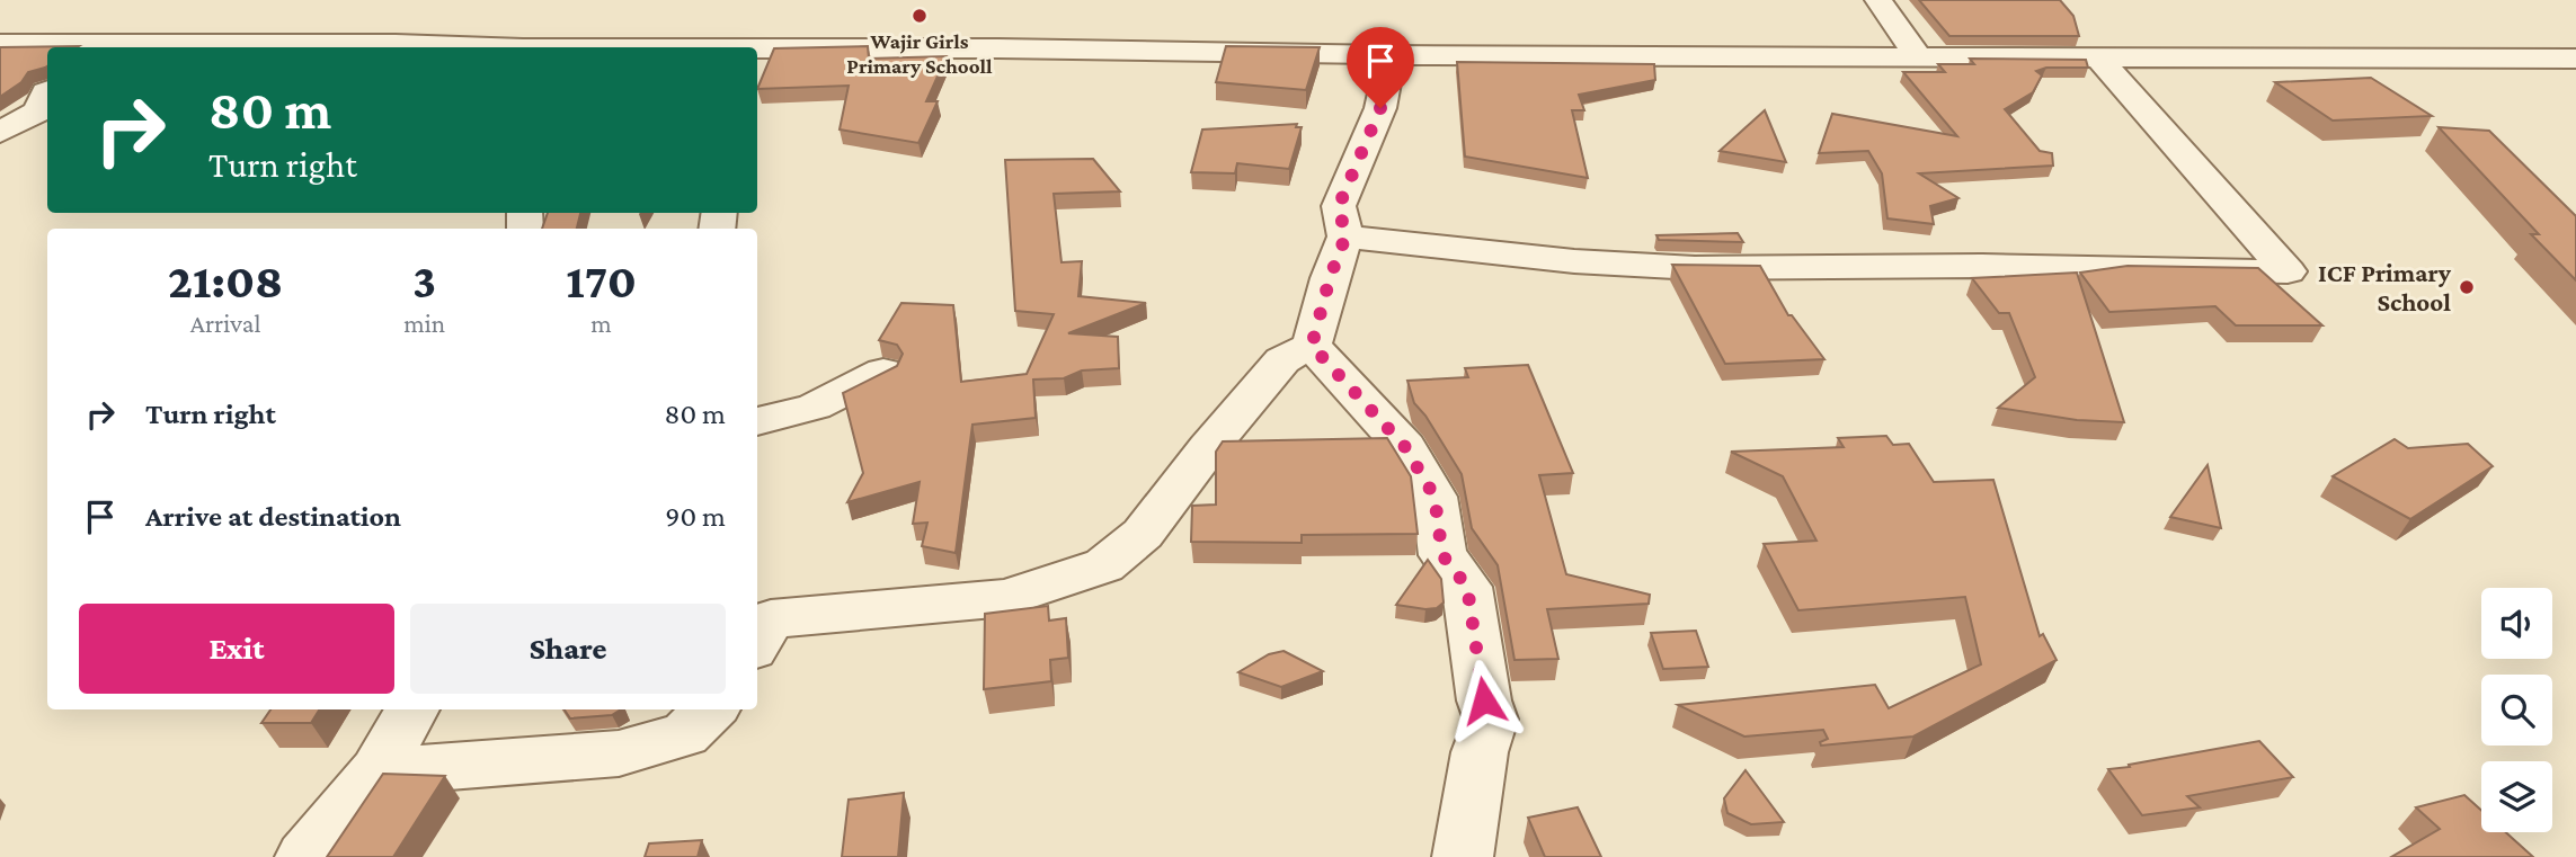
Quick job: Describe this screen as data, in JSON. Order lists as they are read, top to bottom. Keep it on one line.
{"places":["Wajir Girls Primary Schooll","ICF Primary School"],"page":{"turn":["80 m","Turn right"],"eta":["21:08","Arrival","3","min","170","m"],"list":[{"name":"Turn right","value":"80 m"},{"name":"Arrive at destination","value":"90 m"}],"buttons":["Exit","Share"]}}
